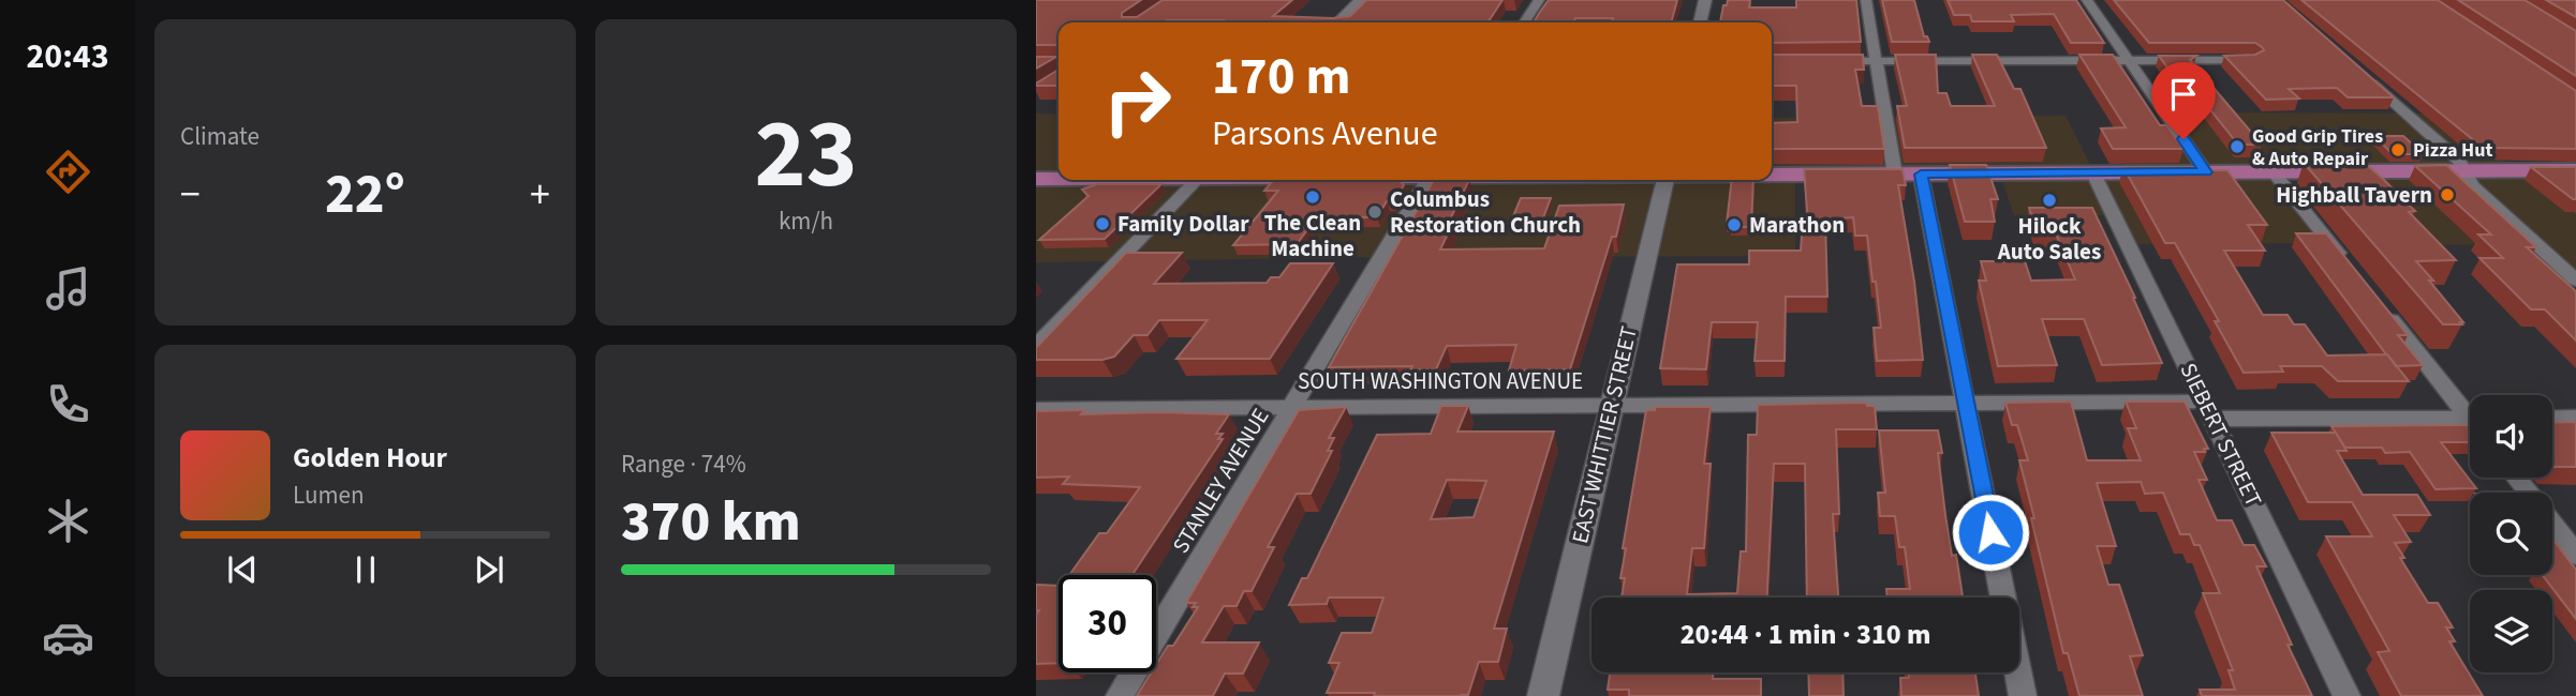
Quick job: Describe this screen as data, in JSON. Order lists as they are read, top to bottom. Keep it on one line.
{"streets":{"street":["SOUTH WASHINGTON AVENUE","EAST WHITTIER STREET","SIEBERT STREET","STANLEY AVENUE"]},"crossings":[["SOUTH WASHINGTON AVENUE","EAST WHITTIER STREET"],["SOUTH WASHINGTON AVENUE","SIEBERT STREET"],["SOUTH WASHINGTON AVENUE","STANLEY AVENUE"]],"places":["Good Grip Tires & Auto Repair","Pizza Hut","Highball Tavern","The Clean Machine","Hilock Auto Sales","Columbus Restoration Church","Family Dollar","Marathon"],"page":{"tabs":"20:43","tile":["Climate",["23","km/h"],["Range · 74%","370 km"]],"turn":["170 m","Parsons Avenue"],"heat":["−","22°","+"],"song":["Golden Hour","Lumen"],"limit":"30","trip":"20:44 · 1 min · 310 m"}}
